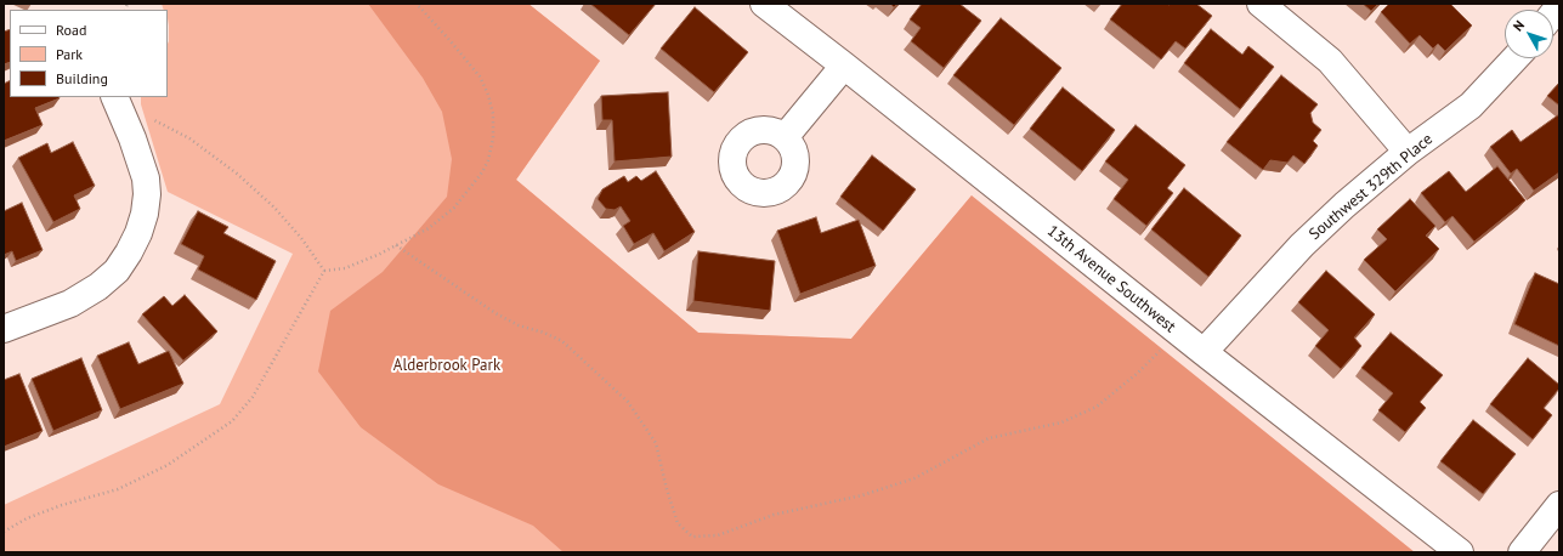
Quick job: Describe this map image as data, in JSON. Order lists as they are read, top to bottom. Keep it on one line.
{"streets":{"street":["Southwest 329th Place","13th Avenue Southwest"]},"crossings":[["Southwest 329th Place","13th Avenue Southwest"]],"parks":["Alderbrook Park"],"legend":["Road","Park","Building"],"north":"top left"}
